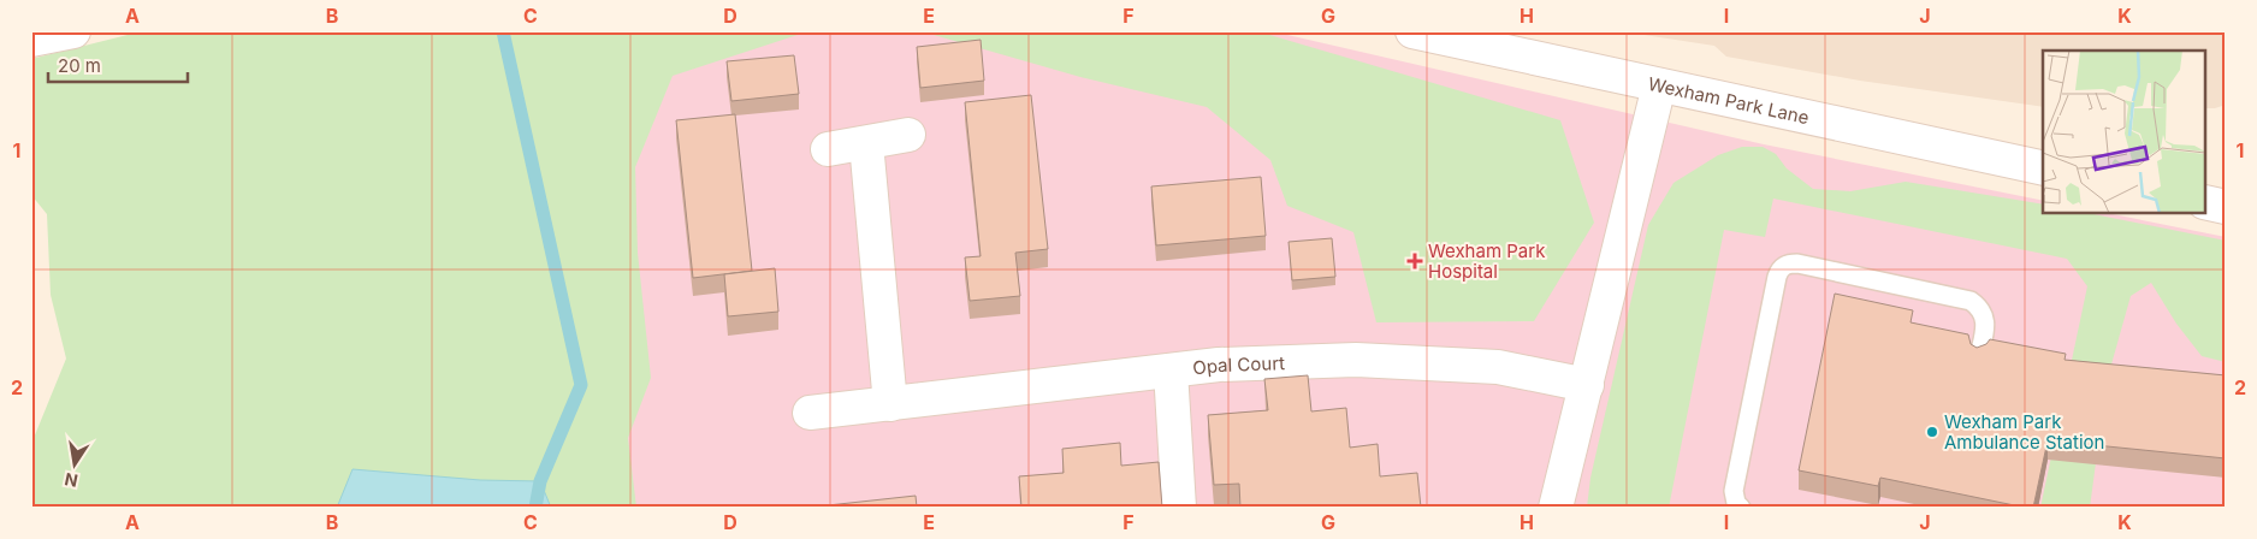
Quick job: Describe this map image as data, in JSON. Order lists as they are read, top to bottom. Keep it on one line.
{"streets":{"street":["Wexham Park Lane","Opal Court"]},"places":{"health":["Wexham Park Hospital"],"other":["Wexham Park Ambulance Station"]},"scale_bar":"20 m","north":"bottom","grid":{"columns":["A","B","C","D","E","F","G","H","I","J","K"],"rows":["1","2"]}}
